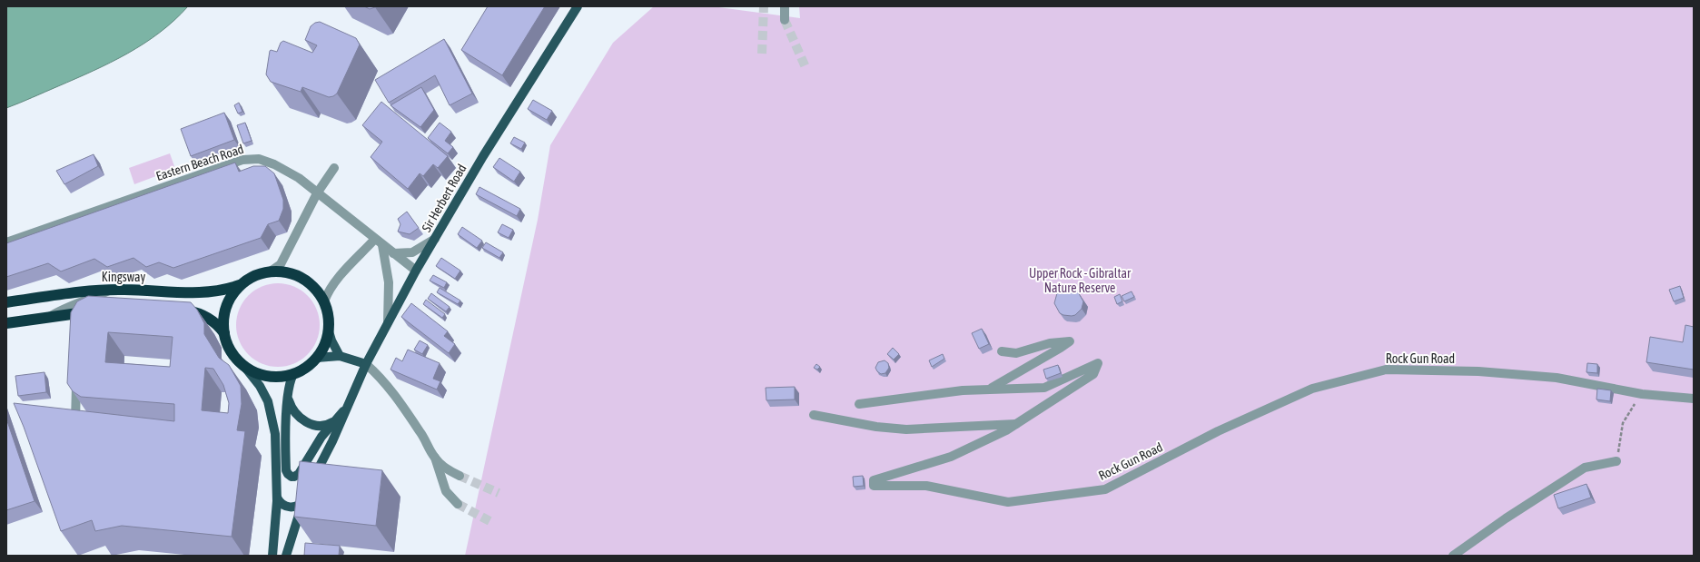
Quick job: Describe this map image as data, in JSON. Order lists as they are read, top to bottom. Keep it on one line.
{"streets":{"highway":["Kingsway"],"main road":["Sir Herbert Road"],"street":["Eastern Beach Road","Rock Gun Road"]},"crossings":[["Eastern Beach Road","Sir Herbert Road"]],"parks":["Upper Rock - Gibraltar Nature Reserve"]}
